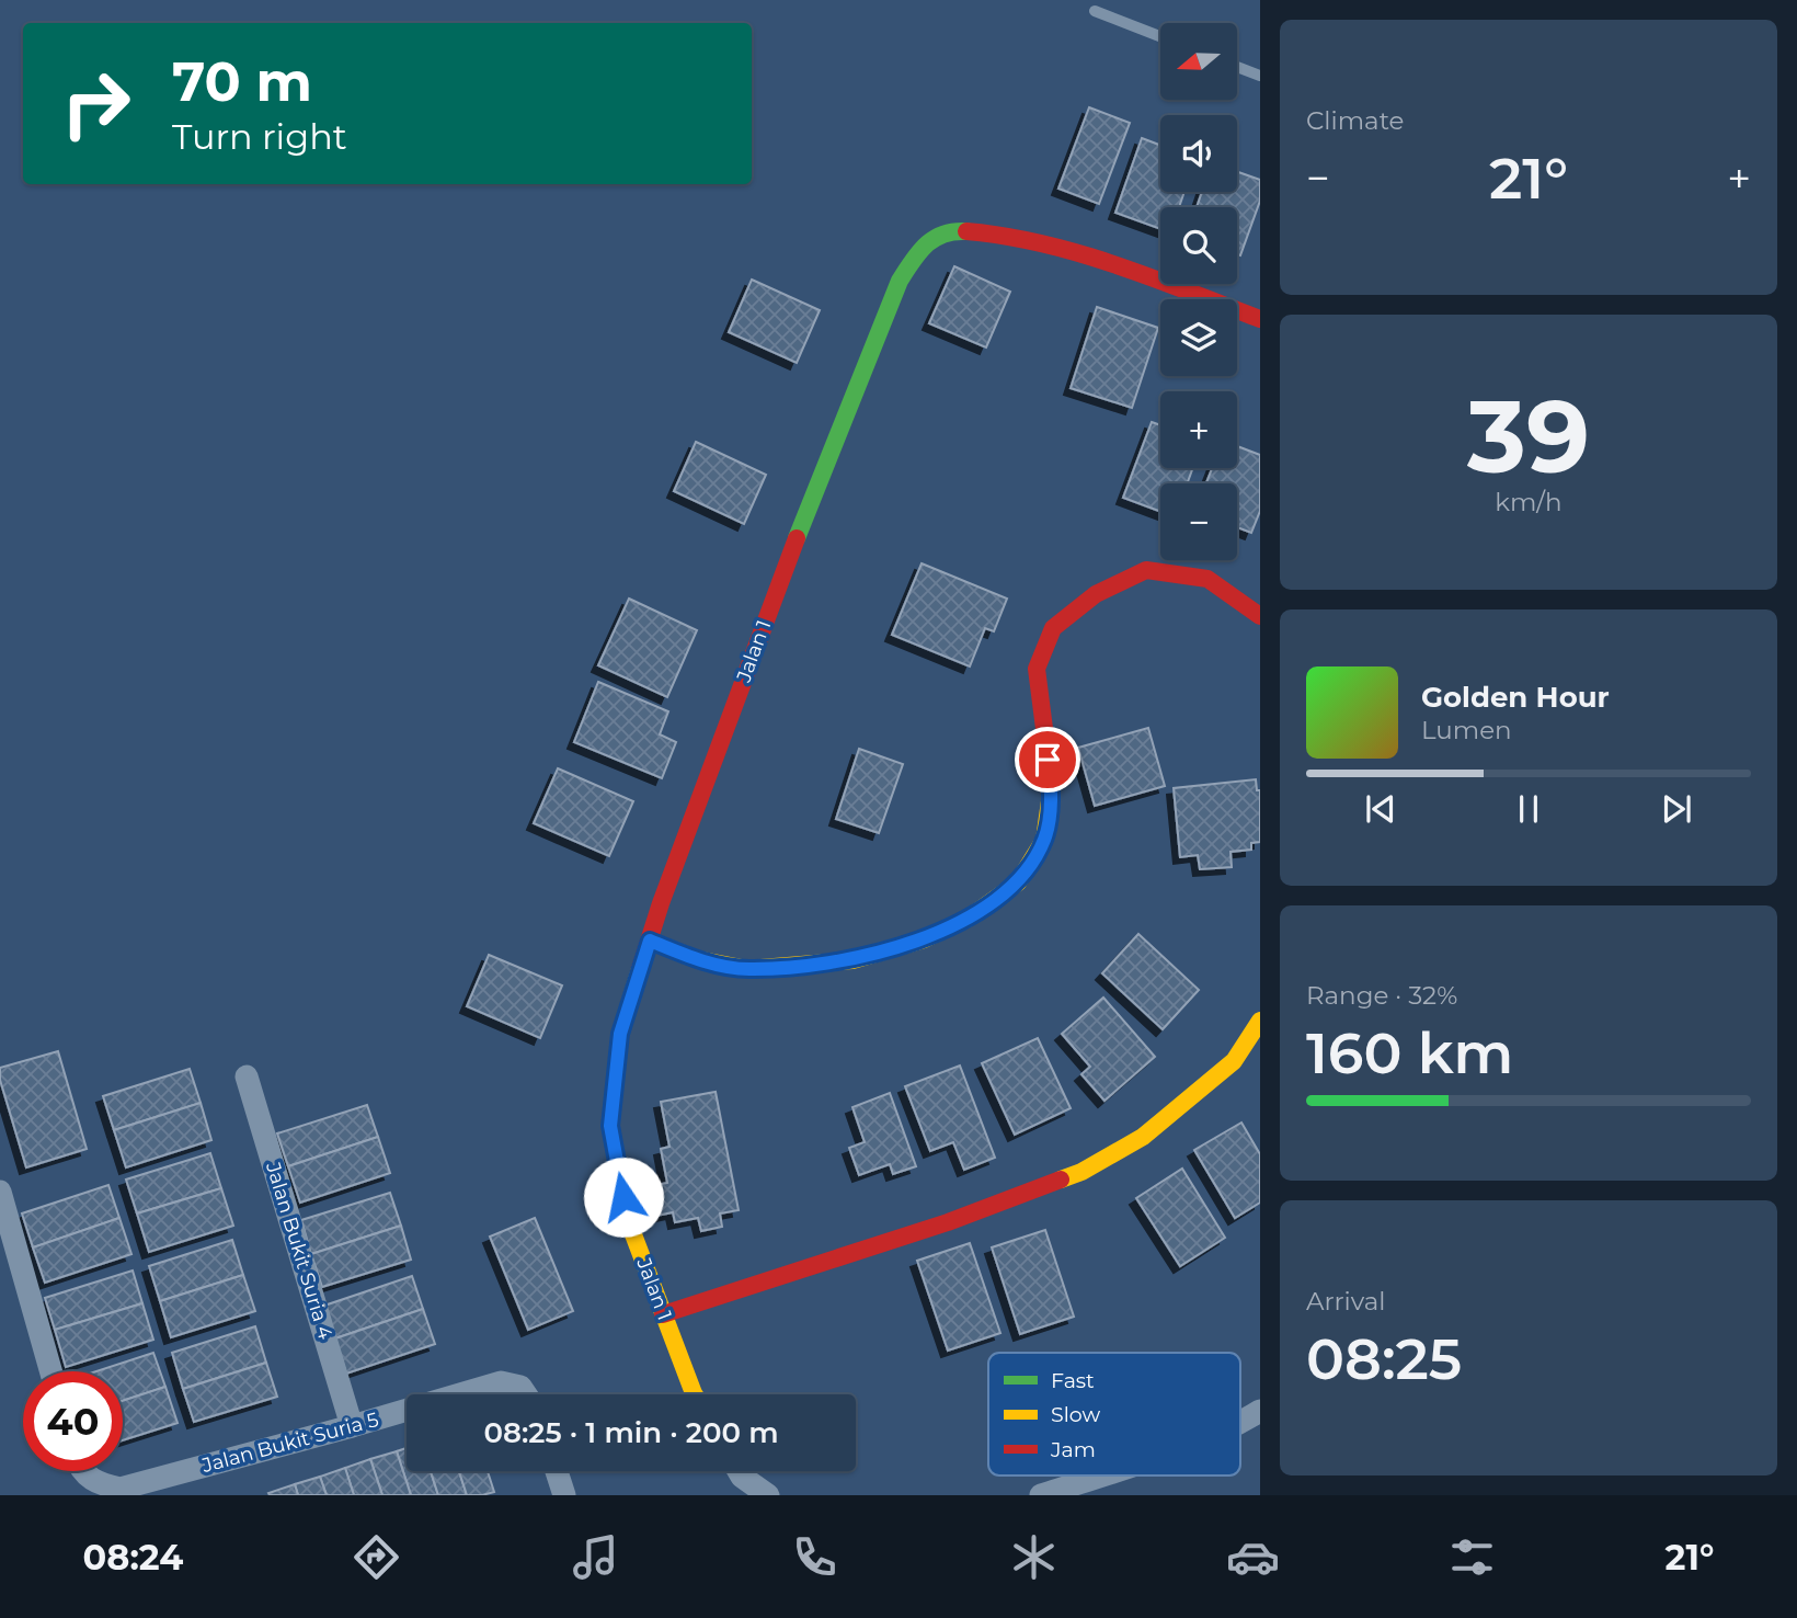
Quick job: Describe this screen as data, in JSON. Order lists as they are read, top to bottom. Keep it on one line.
{"streets":{"street":["Jalan 1","Jalan Bukit Suria 4","Jalan Bukit Suria 5"]},"crossings":[["Jalan Bukit Suria 4","Jalan Bukit Suria 5"]],"legend":["Fast","Slow","Jam"],"north":"left","page":{"tile":["Climate",["39","km/h"],["Range · 32%","160 km"],["Arrival","08:25"]],"map_buttons":["+","−"],"turn":["70 m","Turn right"],"heat":["−","21°","+"],"song":["Golden Hour","Lumen"],"limit":"40","trip":"08:25 · 1 min · 200 m","tabs":["08:24","21°"]}}
